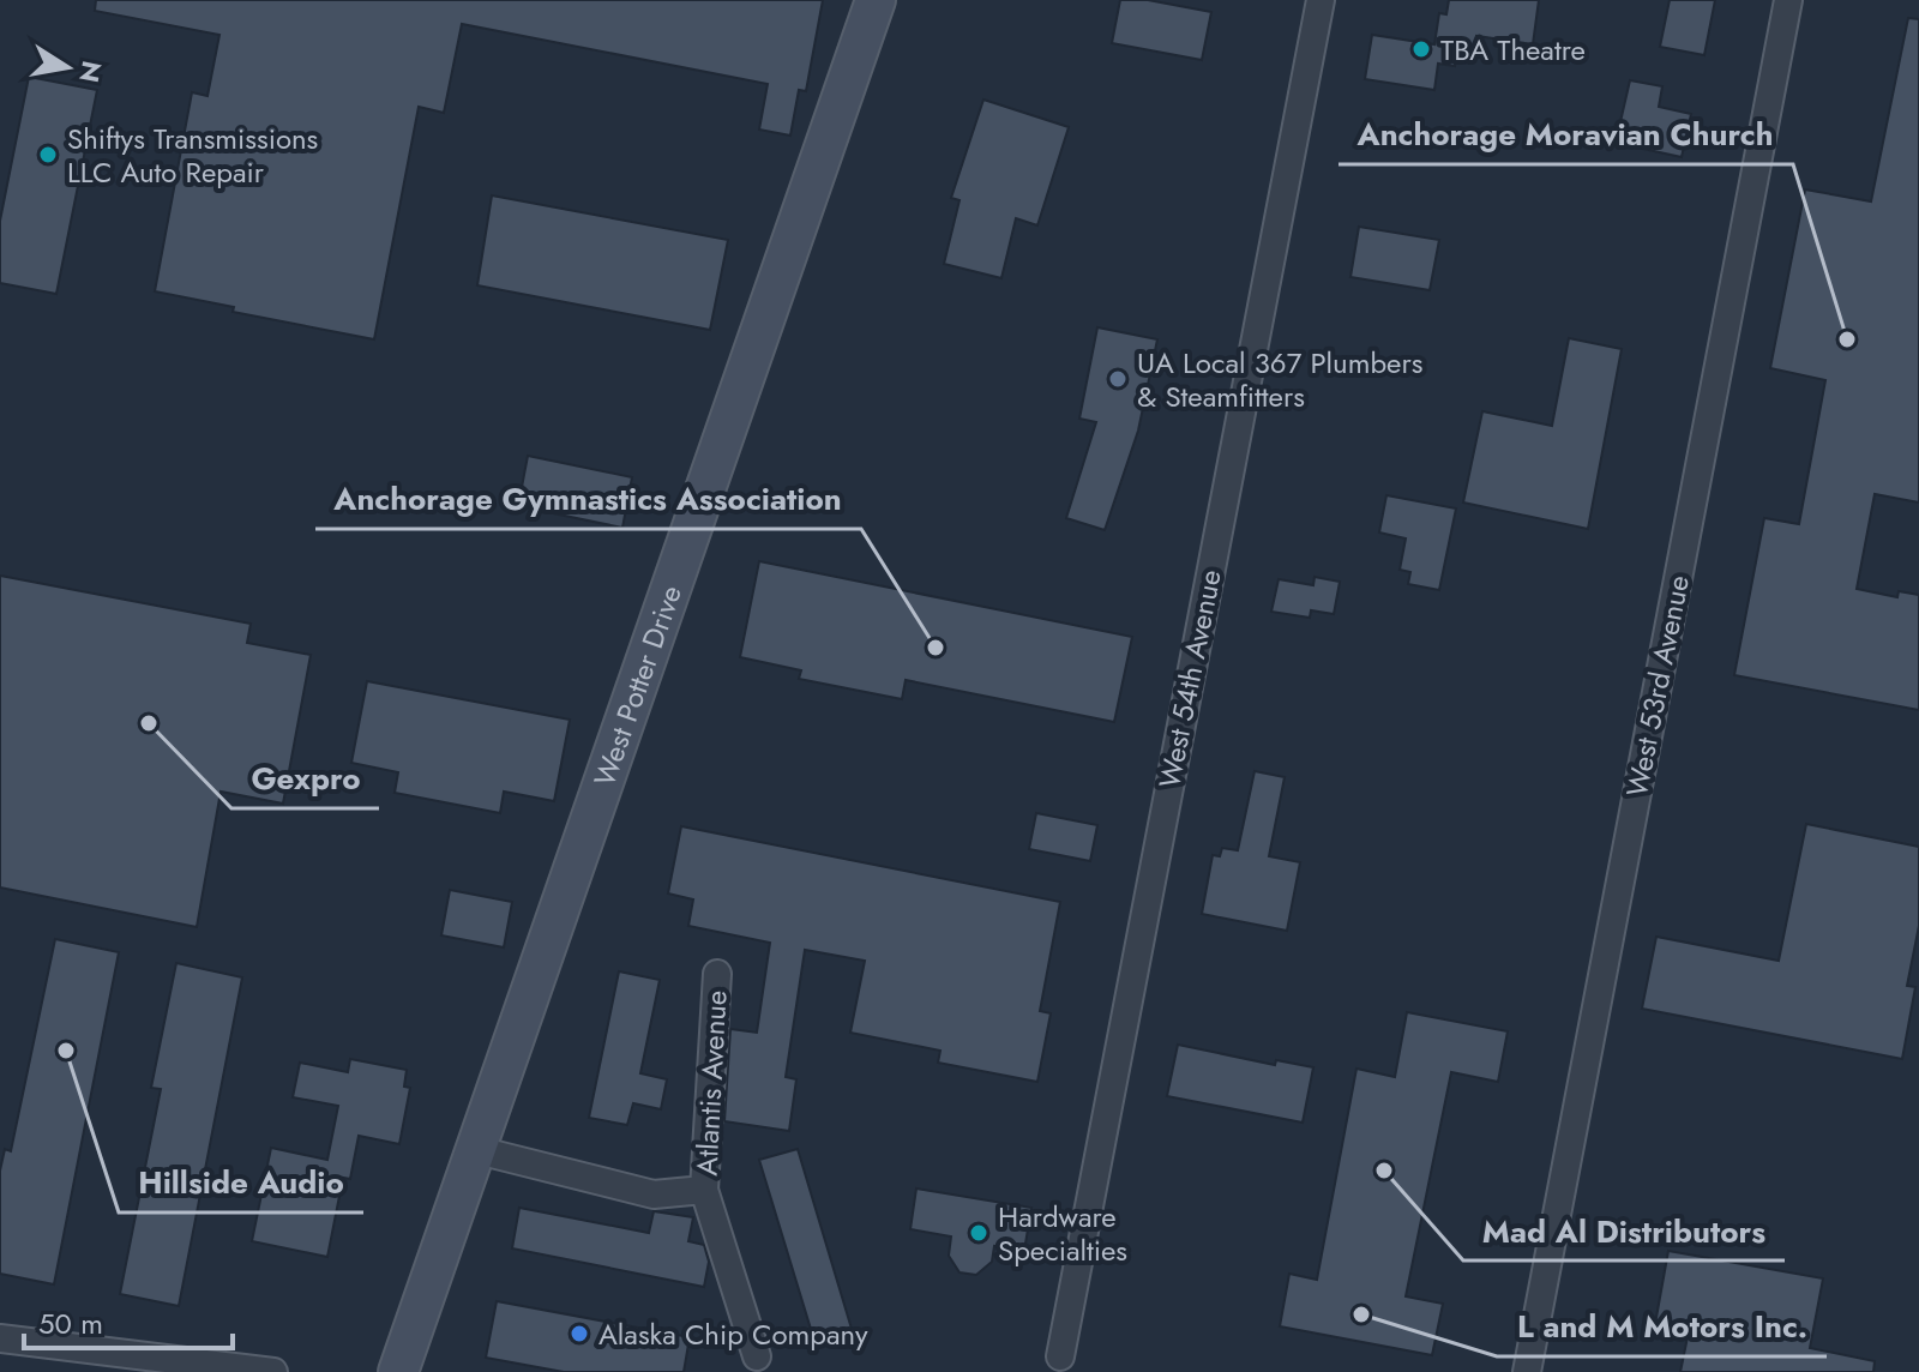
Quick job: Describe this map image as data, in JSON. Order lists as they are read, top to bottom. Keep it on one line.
{"streets":{"main road":["West Potter Drive"],"street":["West 54th Avenue","West 53rd Avenue","Atlantis Avenue"]},"places":["TBA Theatre","Shiftys Transmissions LLC Auto Repair","Anchorage Moravian Church","UA Local 367 Plumbers & Steamfitters","Anchorage Gymnastics Association","Gexpro","Hillside Audio","Mad Al Distributors","Hardware Specialties","L and M Motors Inc.","Alaska Chip Company"],"scale_bar":"50 m","north":"right"}
